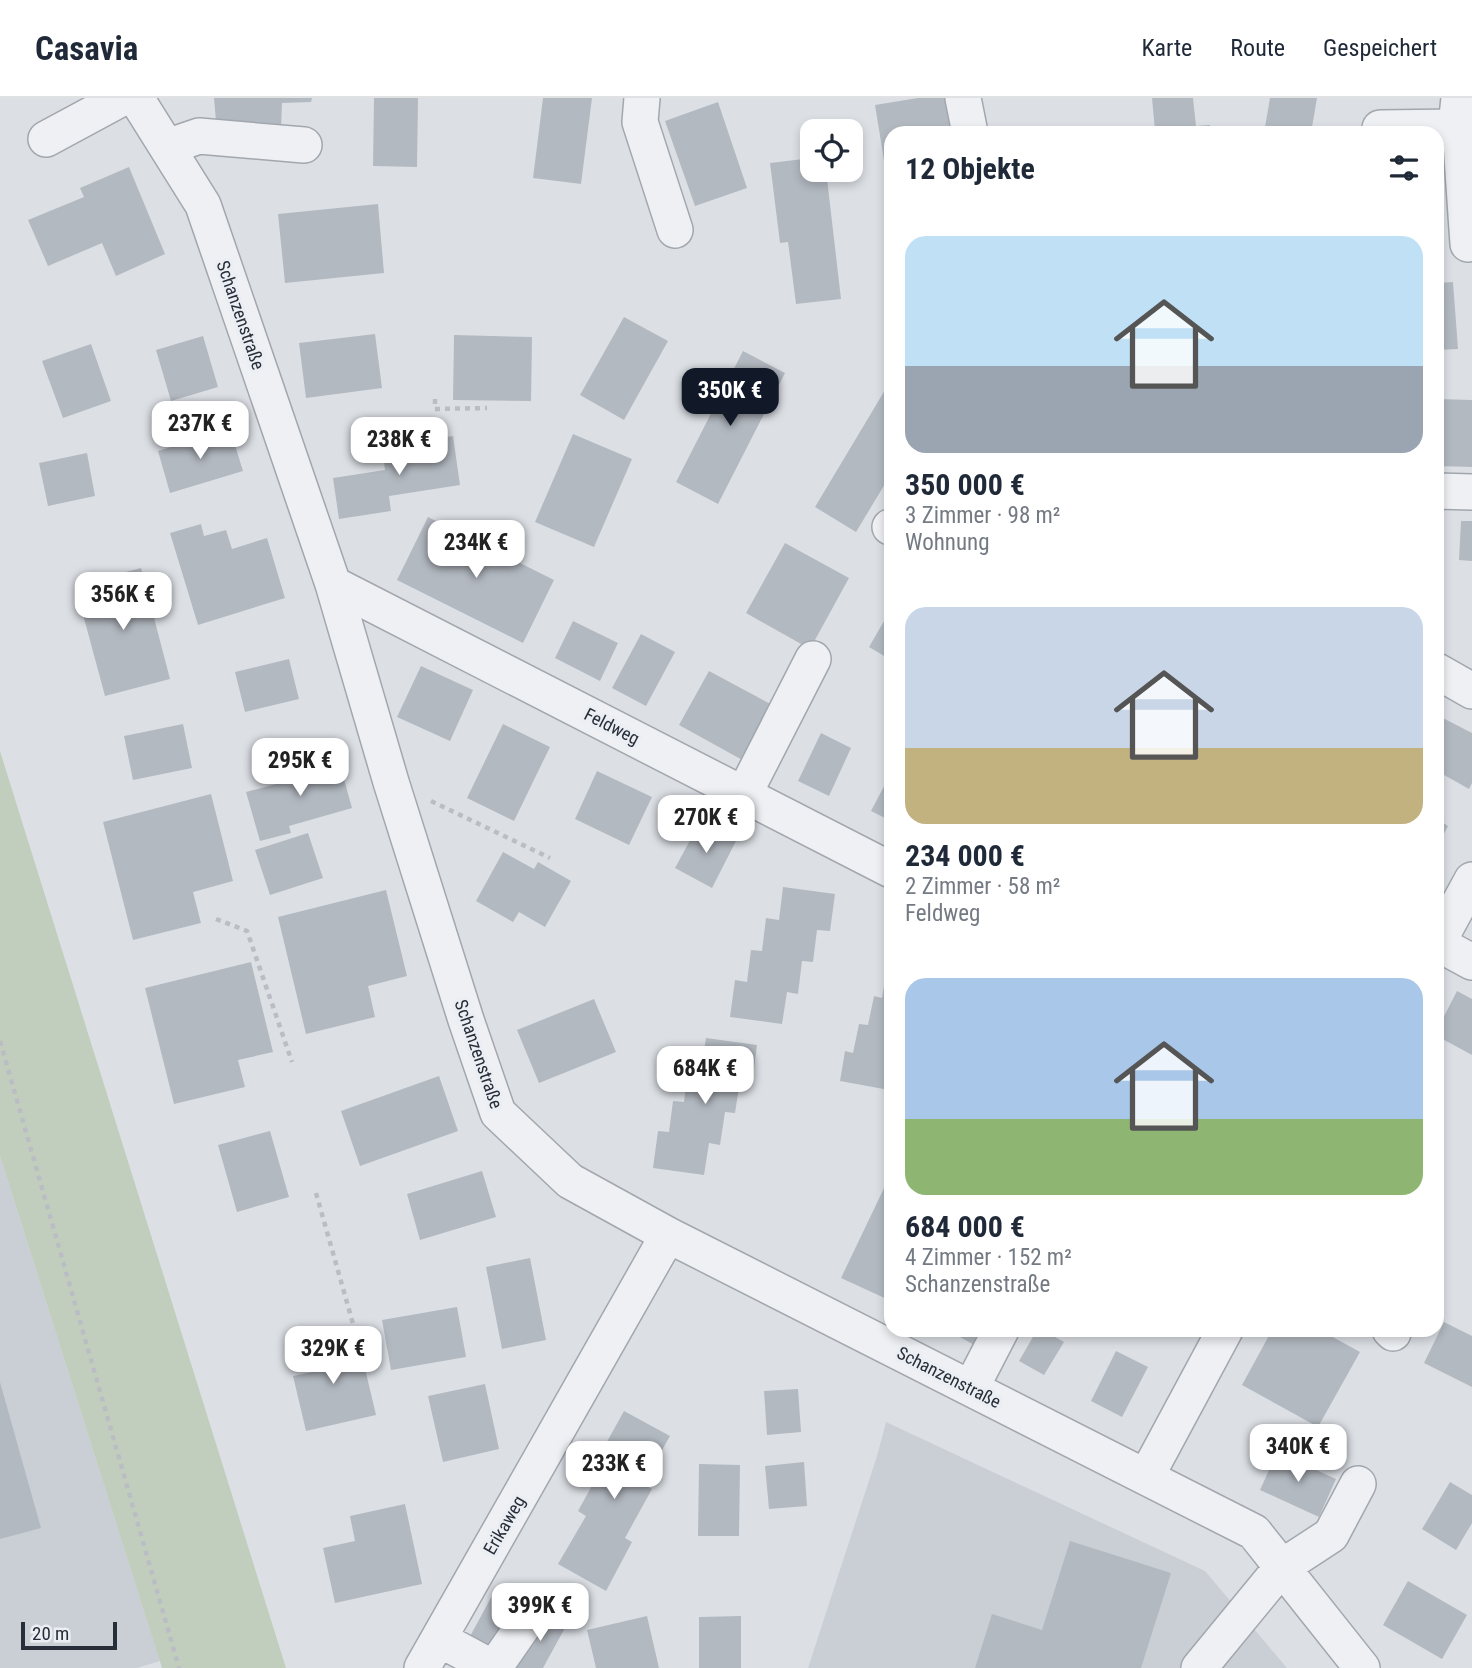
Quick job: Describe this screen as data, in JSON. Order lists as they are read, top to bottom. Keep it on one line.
{"streets":{"street":["Schanzenstraße","Feldweg","Erikaweg"]},"crossings":[["Schanzenstraße","Feldweg"],["Schanzenstraße","Erikaweg"]],"scale_bar":"20 m","page":{"header":"Casavia","nav":["Karte","Route","Gespeichert"],"heading":"12 Objekte","list":[{"name":"350 000 €","note":"3 Zimmer · 98 m² · Wohnung"},{"name":"234 000 €","note":"2 Zimmer · 58 m² · Feldweg"},{"name":"684 000 €","note":"4 Zimmer · 152 m² · Schanzenstraße"}],"price":["350K €","237K €","238K €","234K €","356K €","295K €","270K €","684K €","329K €","340K €","233K €","399K €"],"scale":"20 m"}}
